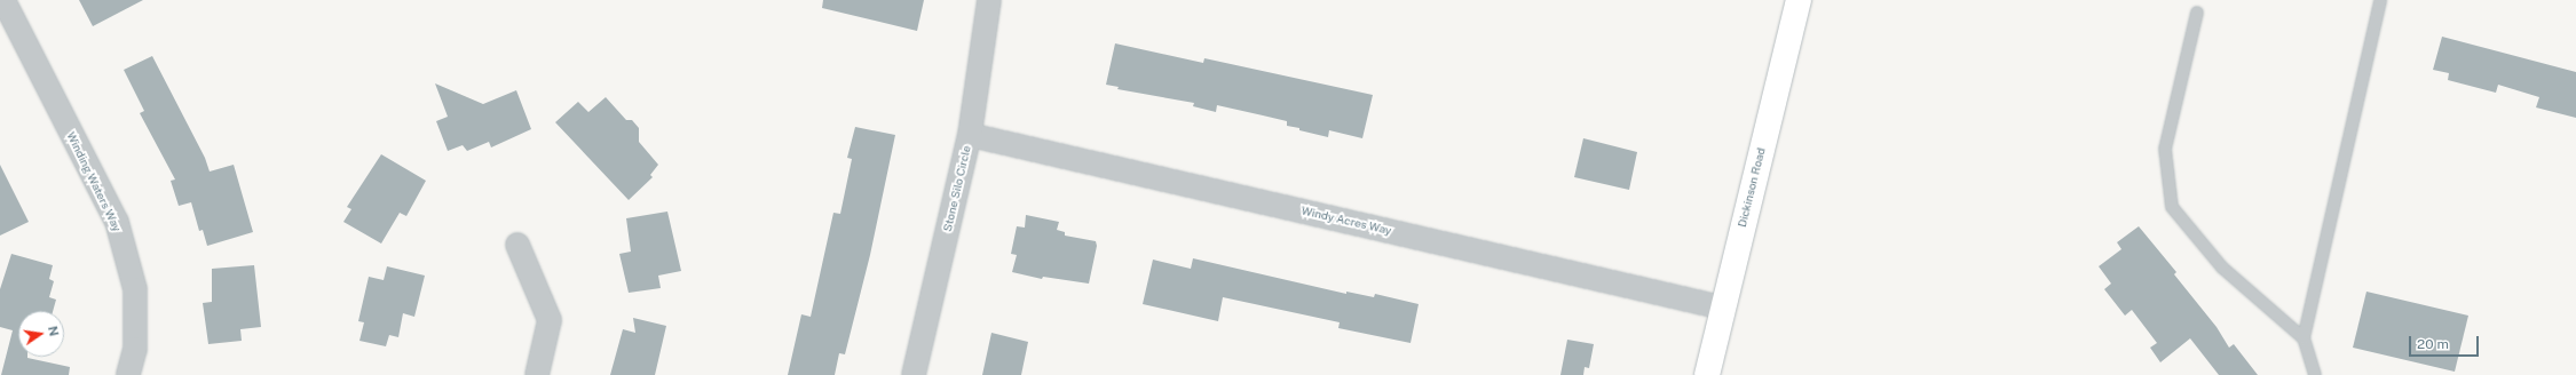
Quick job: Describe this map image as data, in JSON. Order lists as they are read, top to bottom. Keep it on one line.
{"streets":{"street":["Winding Waters Way","Dickinson Road","Stone Silo Circle","Windy Acres Way"]},"crossings":[["Dickinson Road","Windy Acres Way"],["Stone Silo Circle","Windy Acres Way"]],"scale_bar":"20 m","north":"right"}
